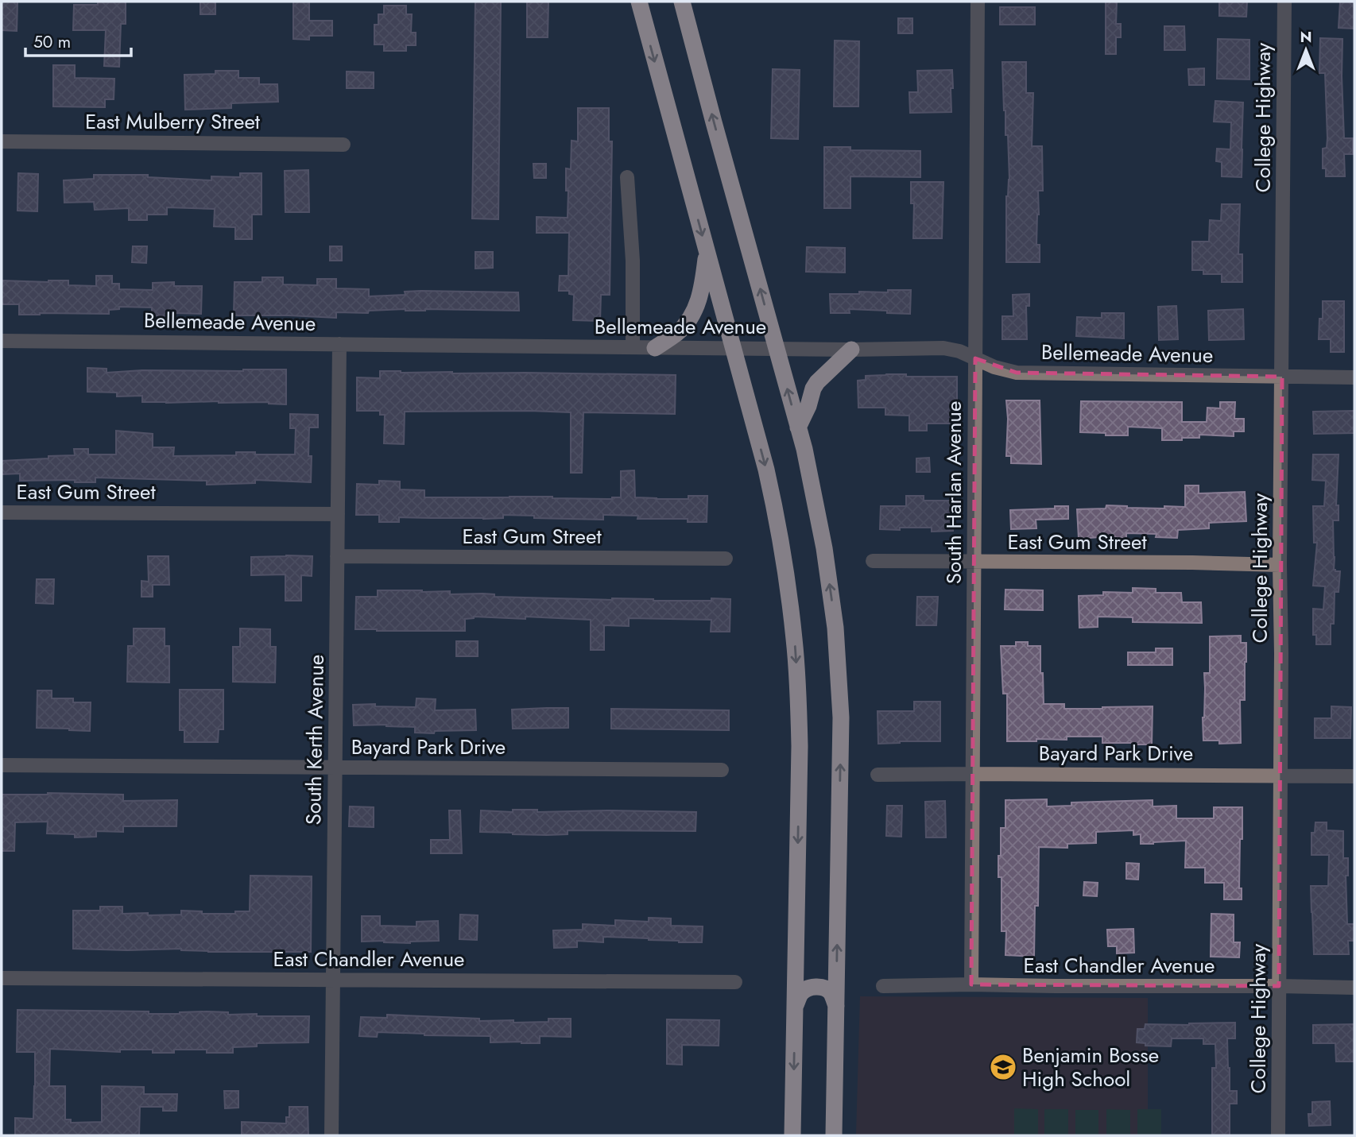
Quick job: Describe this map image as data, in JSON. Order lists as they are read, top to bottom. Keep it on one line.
{"streets":{"street":["College Highway","East Mulberry Street","Bellemeade Avenue","East Gum Street","South Harlan Avenue","South Kerth Avenue","Bayard Park Drive","East Chandler Avenue"]},"crossings":[["College Highway","Bellemeade Avenue"],["College Highway","East Gum Street"],["College Highway","Bayard Park Drive"],["College Highway","East Chandler Avenue"],["Bellemeade Avenue","South Harlan Avenue"],["Bellemeade Avenue","South Kerth Avenue"],["East Gum Street","South Harlan Avenue"],["East Gum Street","South Kerth Avenue"],["South Harlan Avenue","Bayard Park Drive"],["South Harlan Avenue","East Chandler Avenue"],["South Kerth Avenue","Bayard Park Drive"],["South Kerth Avenue","East Chandler Avenue"]],"places":{"school or university":["Benjamin Bosse High School"]},"scale_bar":"50 m","north":"top"}
